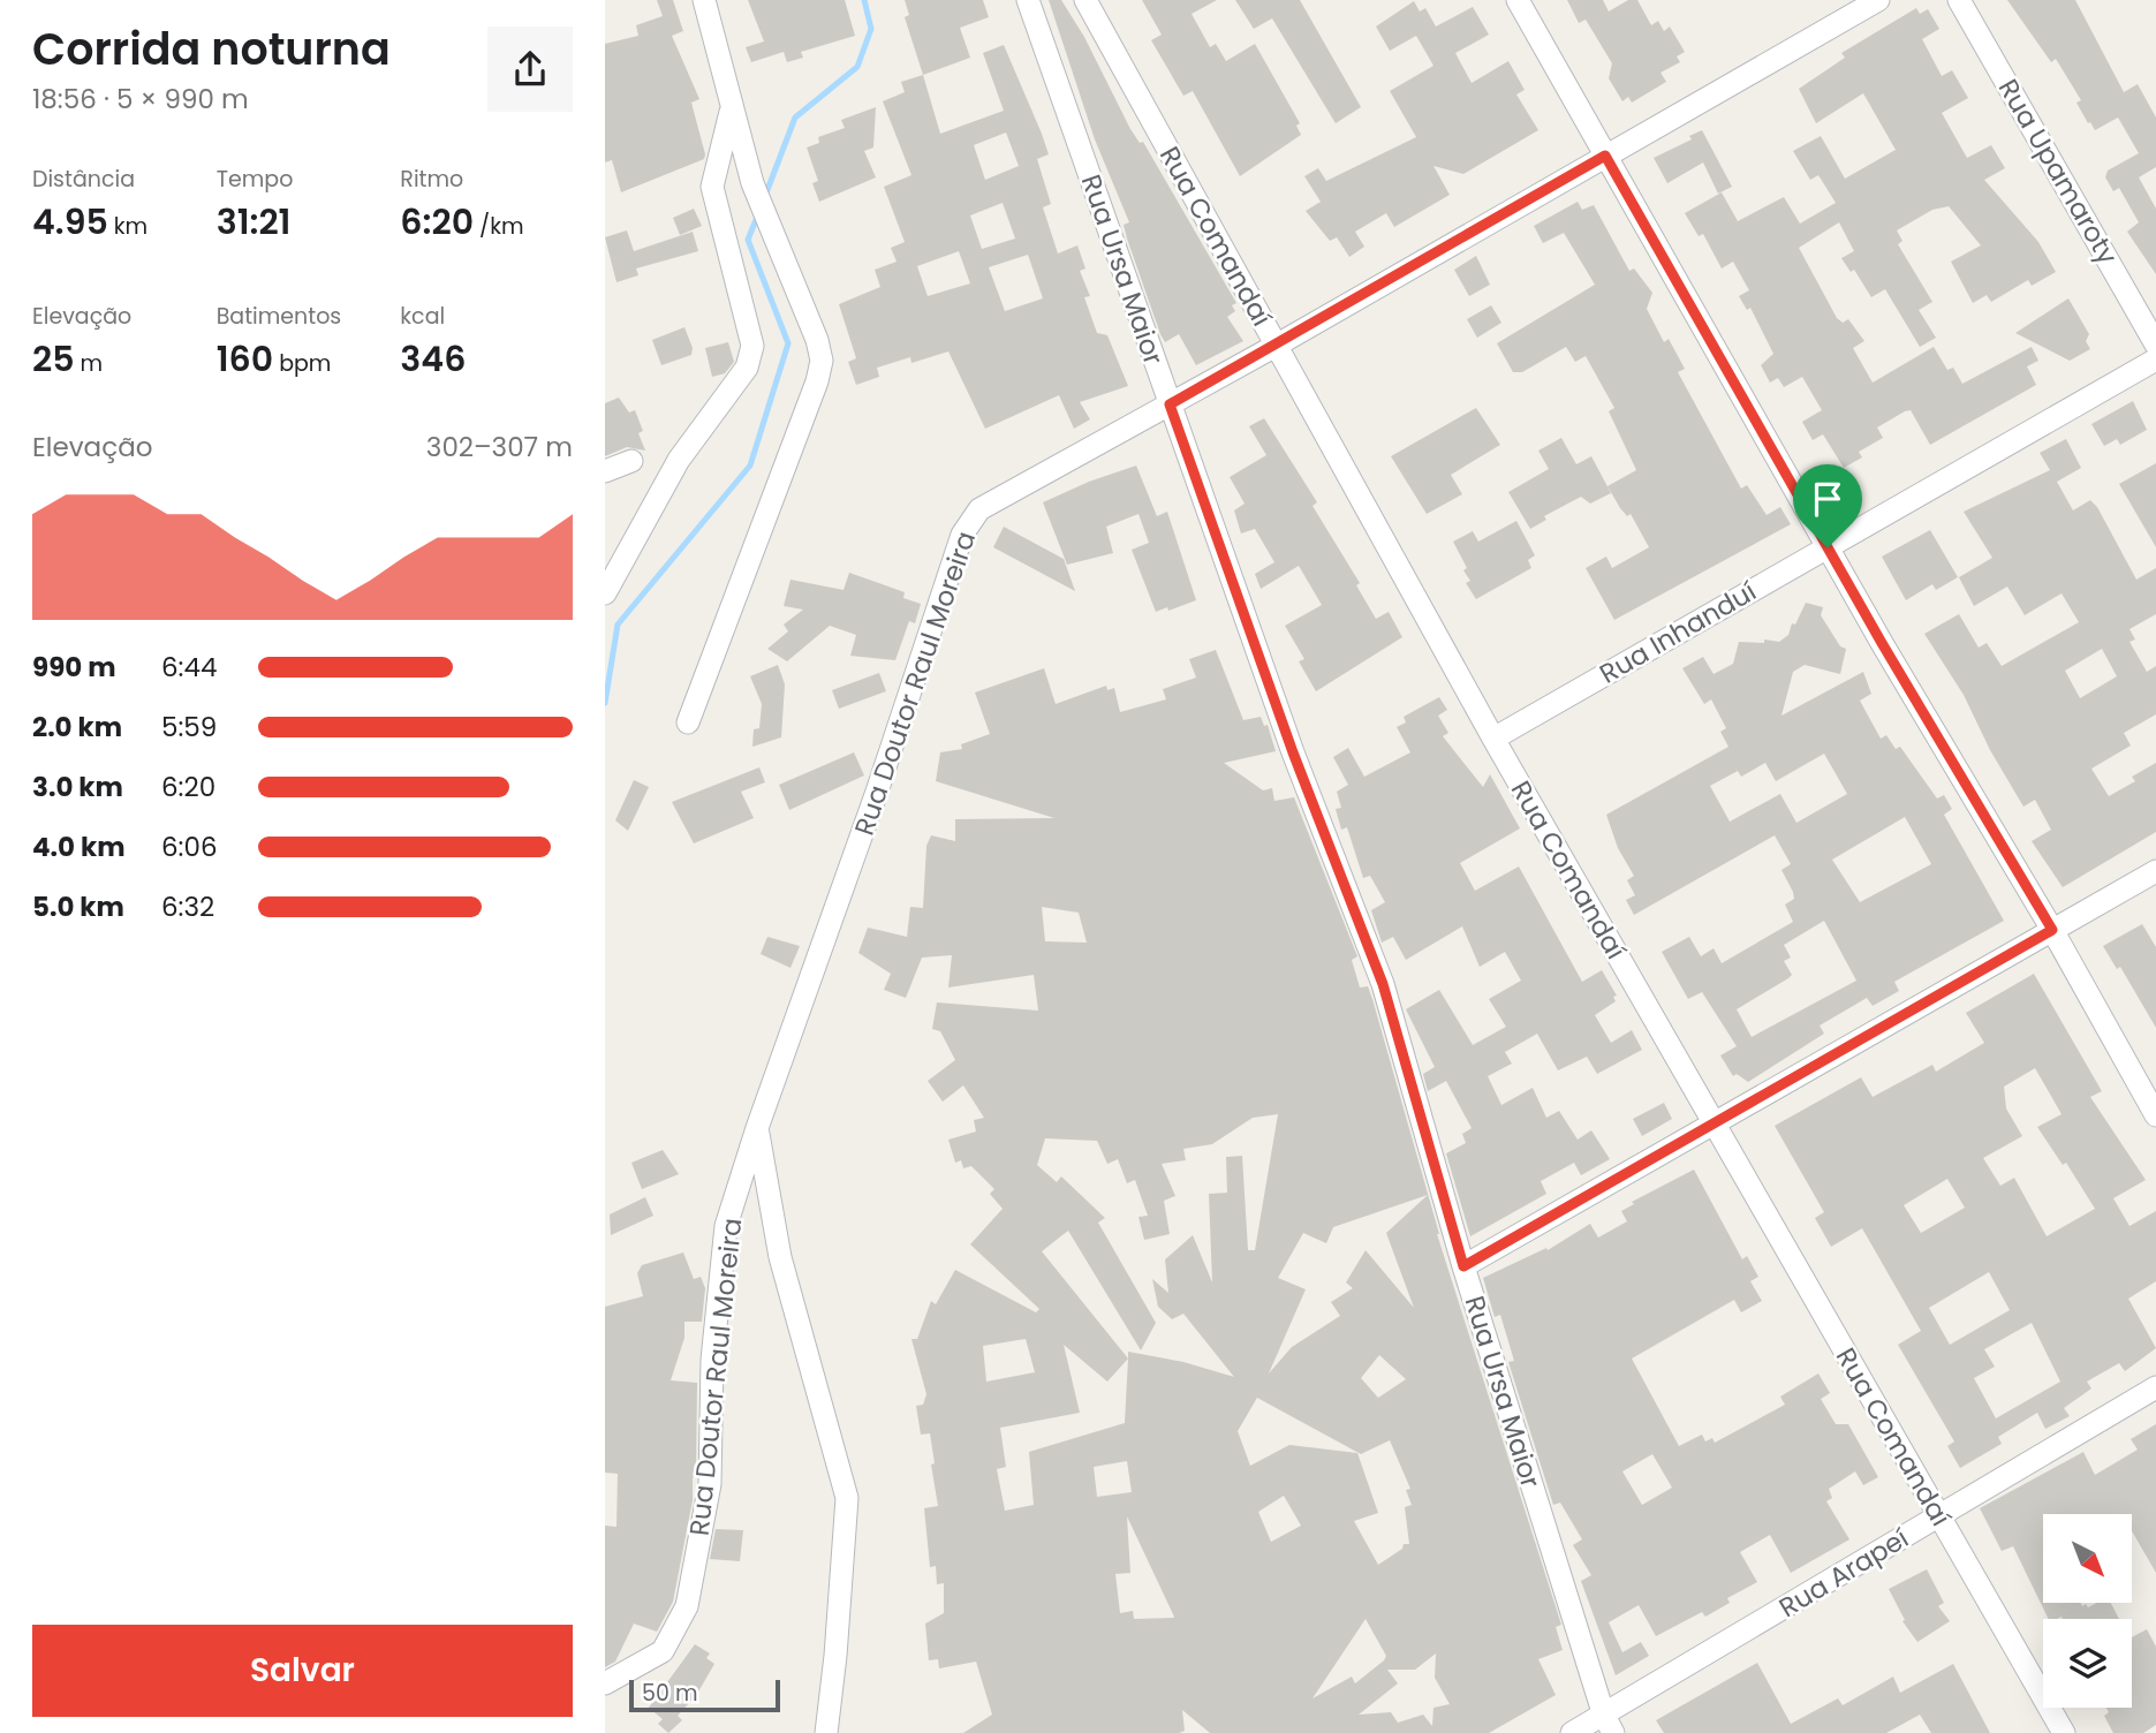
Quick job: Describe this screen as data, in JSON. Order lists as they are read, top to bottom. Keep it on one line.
{"streets":{"street":["Rua Upamaroty","Rua Comandaí","Rua Ursa Maior","Rua Inhanduí","Rua Doutor Raul Moreira","Rua Arapeí"]},"crossings":[["Rua Comandaí","Rua Inhanduí"],["Rua Comandaí","Rua Doutor Raul Moreira"],["Rua Comandaí","Rua Arapeí"],["Rua Ursa Maior","Rua Doutor Raul Moreira"],["Rua Ursa Maior","Rua Arapeí"]],"scale_bar":"50 m","north":"bottom right","page":{"heading":["Corrida noturna","18:56 · 5 × 990 m"],"stats":[["Distância","4.95 km"],["Tempo","31:21"],["Ritmo","6:20 /km"],["Elevação","25 m"],["Batimentos","160 bpm"],["kcal","346"]],"chart":["Elevação","302–307 m"],"list":[{"name":"990 m","note":"6:44"},{"name":"2.0 km","note":"5:59"},{"name":"3.0 km","note":"6:20"},{"name":"4.0 km","note":"6:06"},{"name":"5.0 km","note":"6:32"}],"buttons":"Salvar","scale":"50 m"}}
